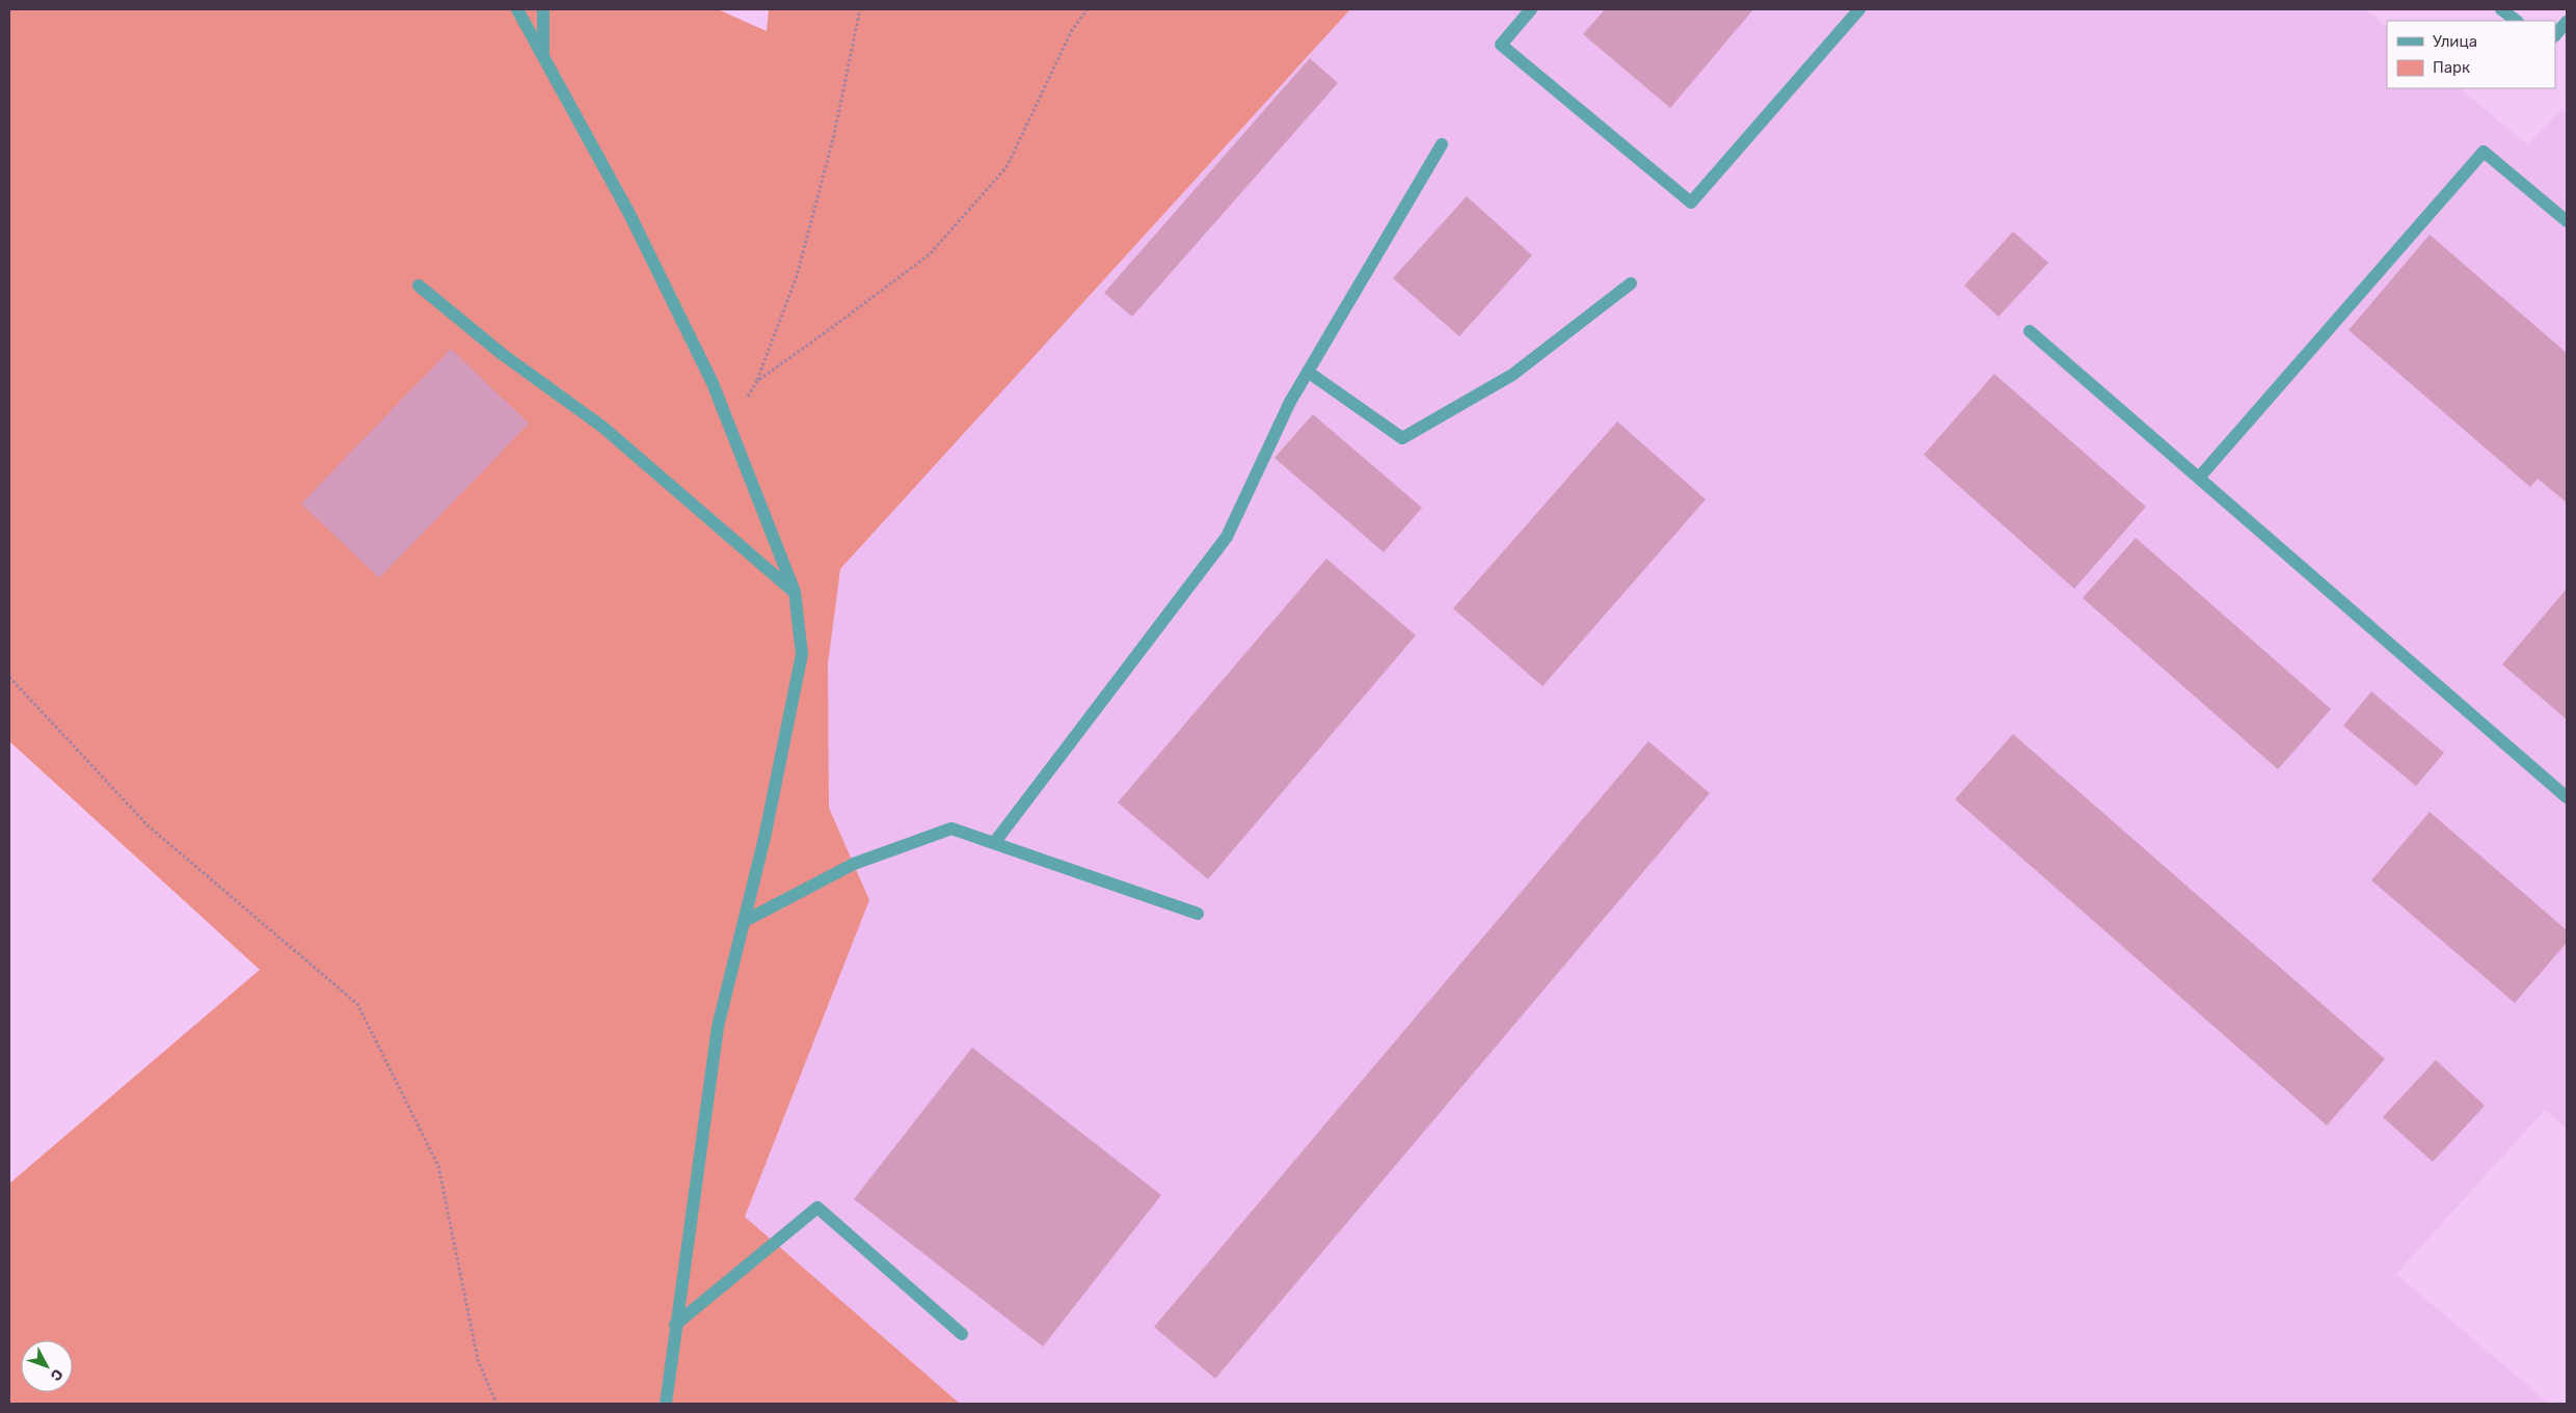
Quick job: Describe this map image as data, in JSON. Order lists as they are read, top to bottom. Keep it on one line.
{"legend":["Улица","Парк"],"north":"bottom right"}
